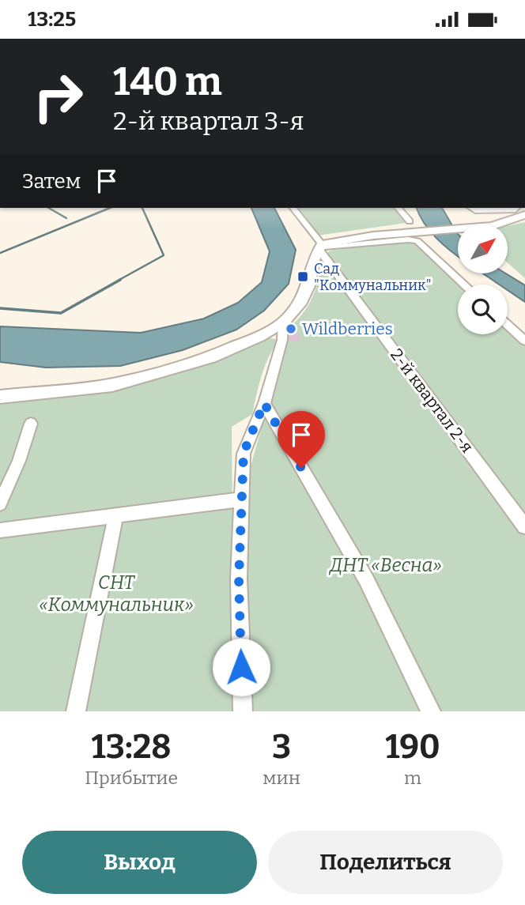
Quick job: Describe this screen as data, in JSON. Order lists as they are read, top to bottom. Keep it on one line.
{"streets":{"street":["2-й квартал 2-я"]},"parks":["ДНТ «Весна»","СНТ «Коммунальник»"],"places":{"transit":["Сад \"Коммунальник\""],"other":["Wildberries"]},"north":"top right","page":{"status":"13:25","turn":["140 m","2-й квартал 3-я"],"then":"Затем","eta":["13:28","Прибытие","3","мин","190","m"],"buttons":["Выход","Поделиться"]}}
